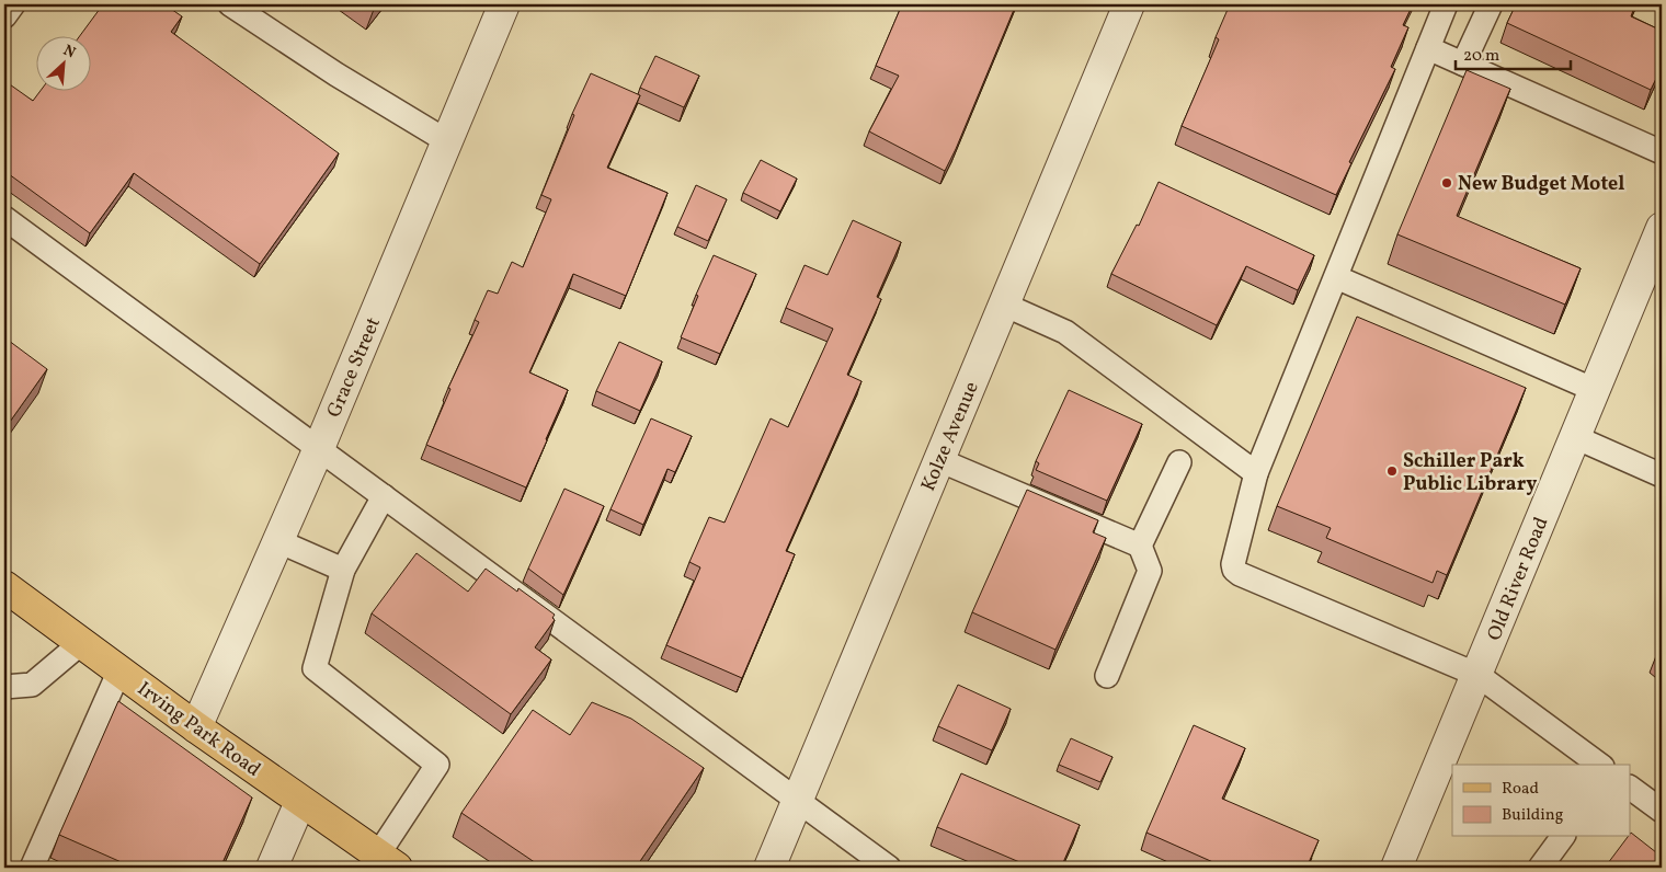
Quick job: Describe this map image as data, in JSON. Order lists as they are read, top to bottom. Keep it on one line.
{"streets":{"main road":["Irving Park Road"],"street":["Grace Street","Kolze Avenue","Old River Road"]},"crossings":[["Grace Street","Irving Park Road"]],"places":["New Budget Motel","Schiller Park Public Library"],"legend":["Road","Building"],"scale_bar":"20 m","north":"top right"}
